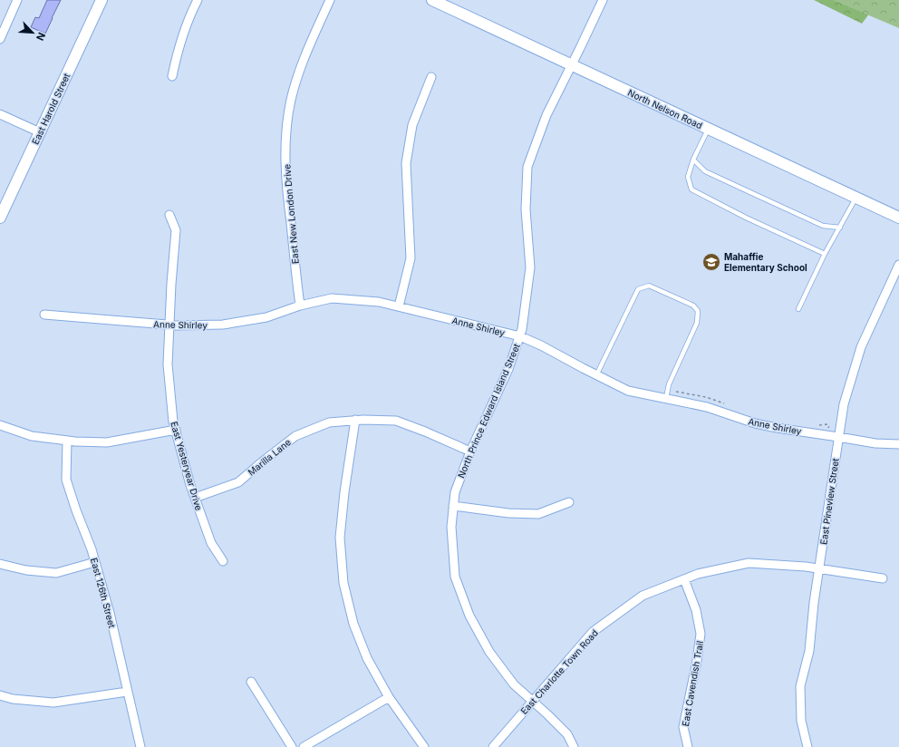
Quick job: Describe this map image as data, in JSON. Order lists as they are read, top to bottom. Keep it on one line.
{"streets":{"street":["East Harold Street","North Nelson Road","East New London Drive","Anne Shirley","North Prince Edward Island Street","Marilla Lane","East Yesteryear Drive","East Pineview Street","East 126th Street","East Charlotte Town Road","East Cavendish Trail"]},"crossings":[["North Nelson Road","North Prince Edward Island Street"],["East New London Drive","Anne Shirley"],["Anne Shirley","North Prince Edward Island Street"],["Anne Shirley","East Yesteryear Drive"],["Anne Shirley","East Pineview Street"],["North Prince Edward Island Street","Marilla Lane"],["North Prince Edward Island Street","East Charlotte Town Road"],["Marilla Lane","East Yesteryear Drive"],["East Pineview Street","East Charlotte Town Road"],["East Charlotte Town Road","East Cavendish Trail"]],"places":{"school or university":["Mahaffie Elementary School"]},"north":"bottom right"}
